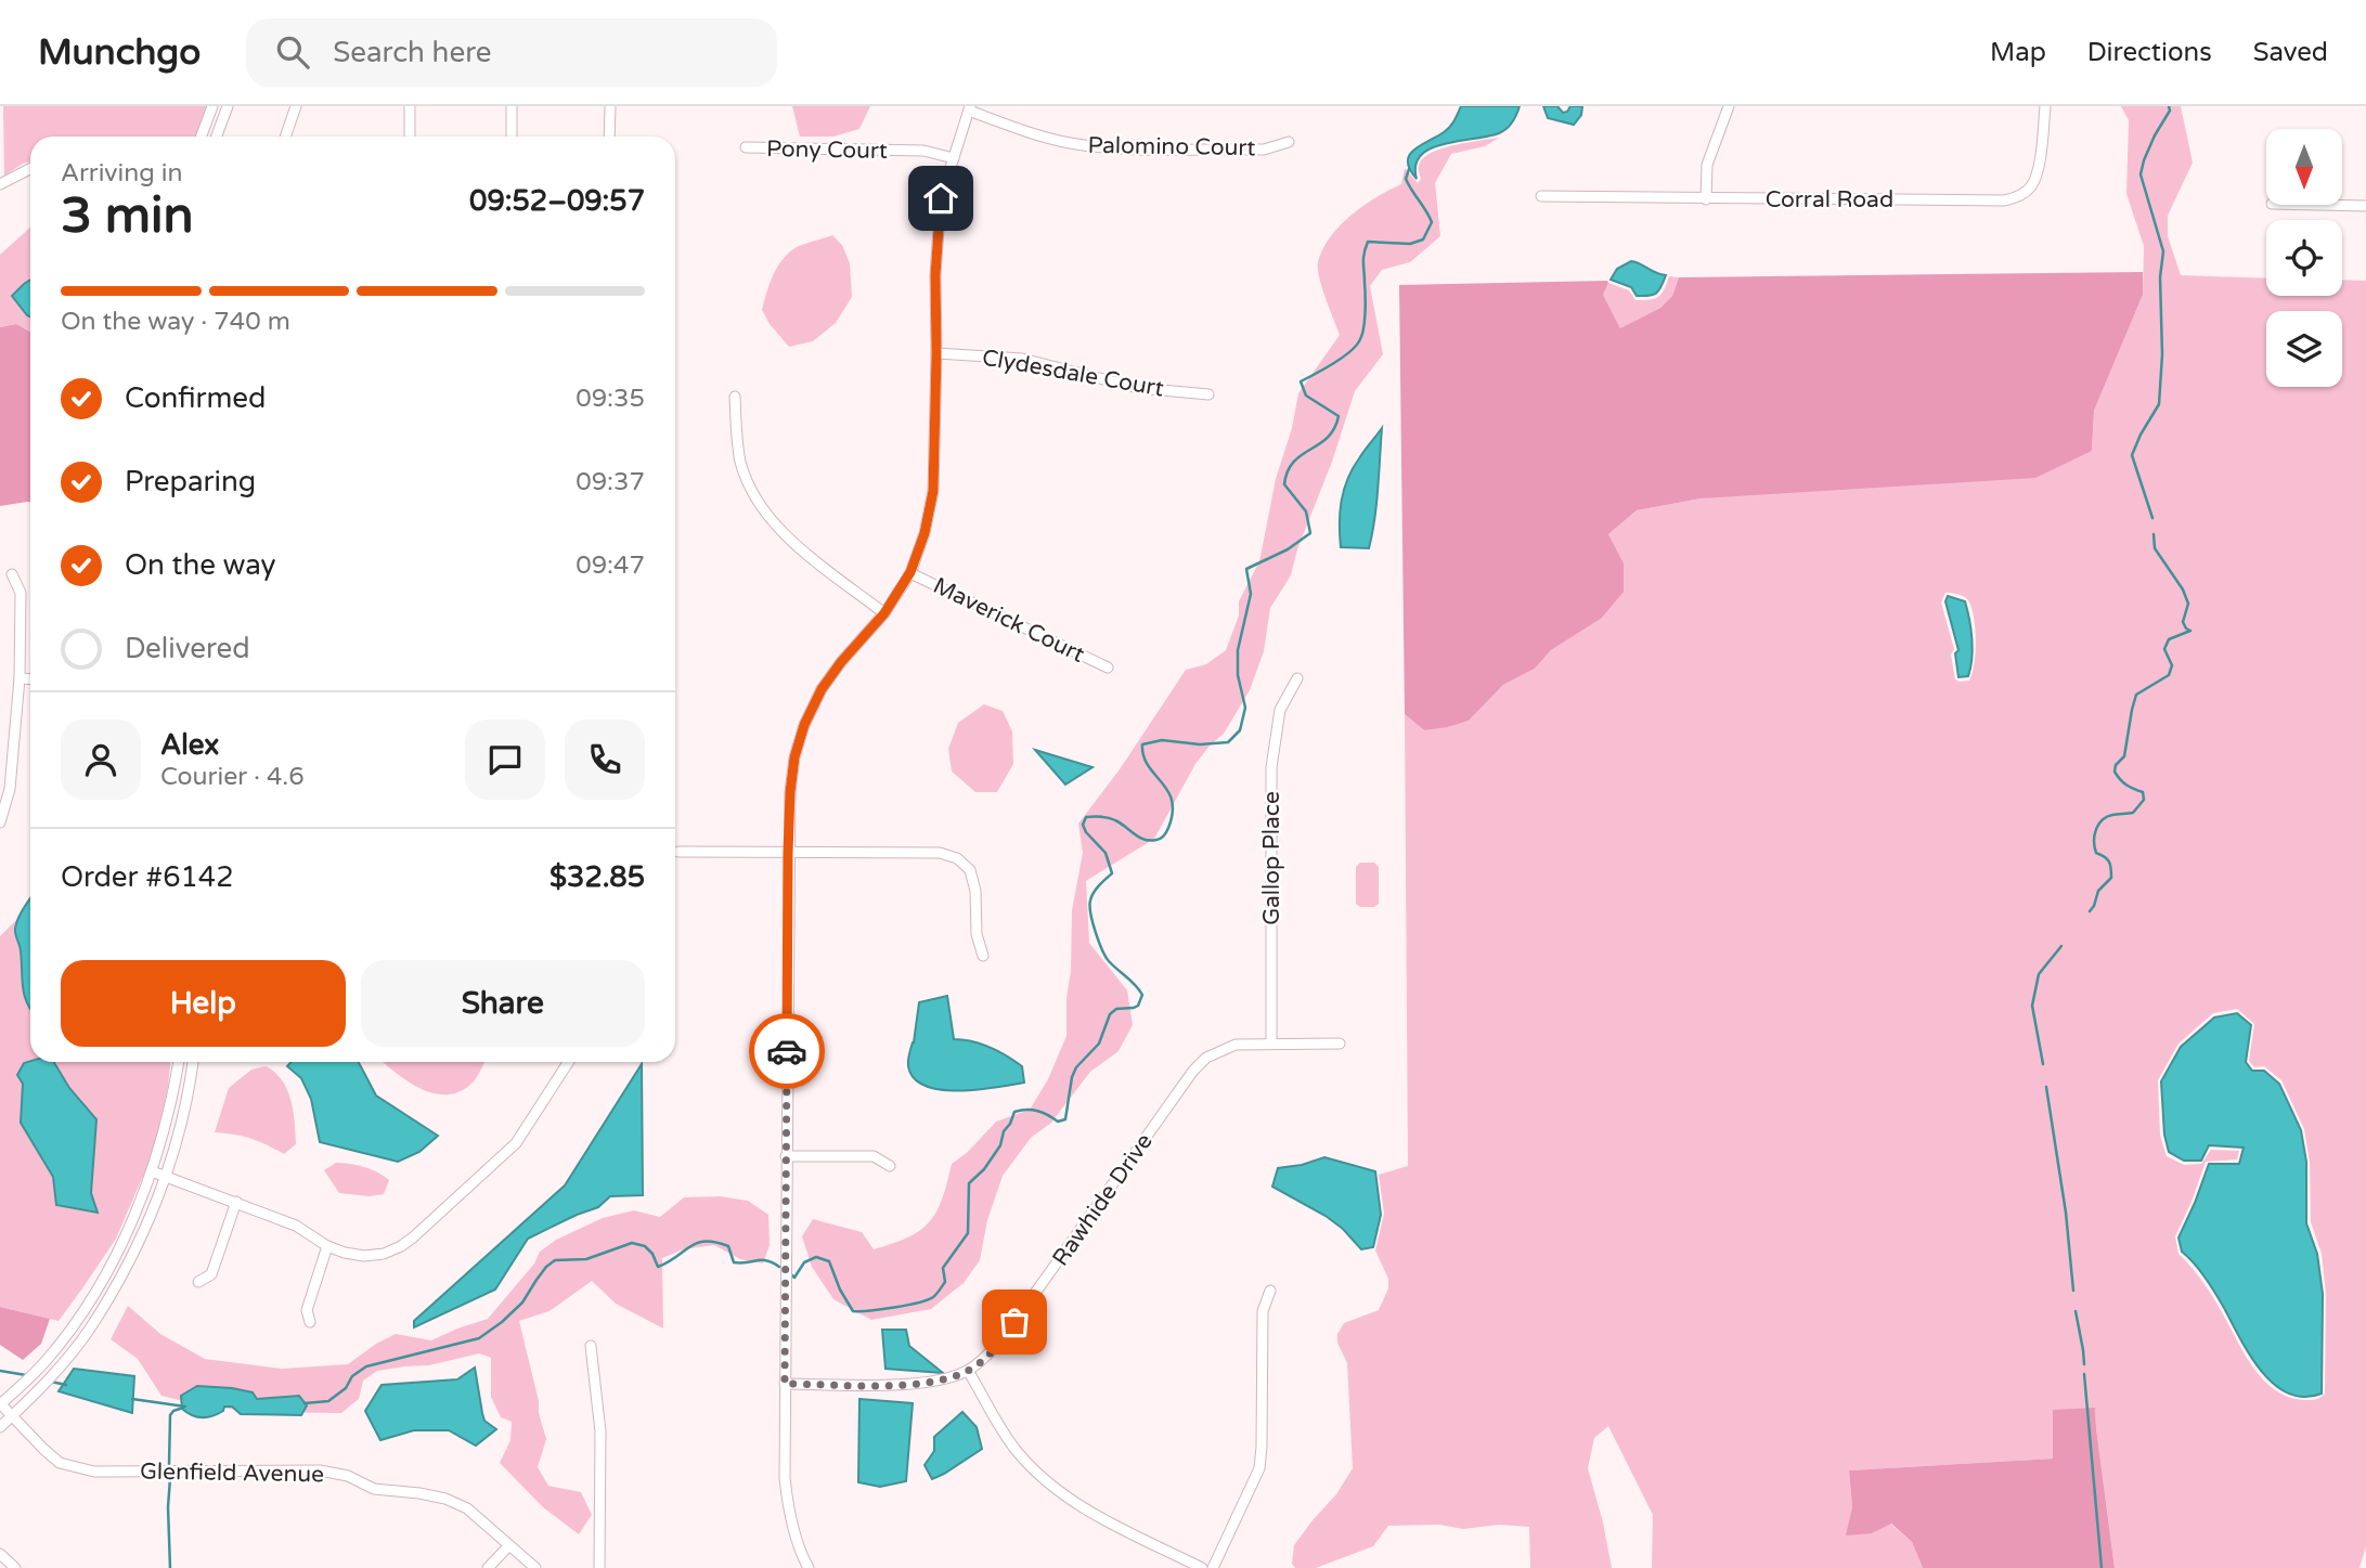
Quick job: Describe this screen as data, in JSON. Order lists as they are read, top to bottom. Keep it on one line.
{"streets":{"street":["Palomino Court","Pony Court","Corral Road","Clydesdale Court","Maverick Court","Gallop Place","Rawhide Drive","Glenfield Avenue"]},"crossings":[["Gallop Place","Rawhide Drive"]],"north":"bottom","page":{"header":"Munchgo","search":"Search here","nav":["Map","Directions","Saved"],"heading":["3 min","Arriving in","09:52–09:57"],"panel":["Alex","Courier · 4.6","Order #6142","$32.85"],"bar":"On the way · 740 m","list":[["Confirmed","09:35"],["Preparing","09:37"],["On the way","09:47"],"Delivered"],"buttons":["Help","Share"]}}
